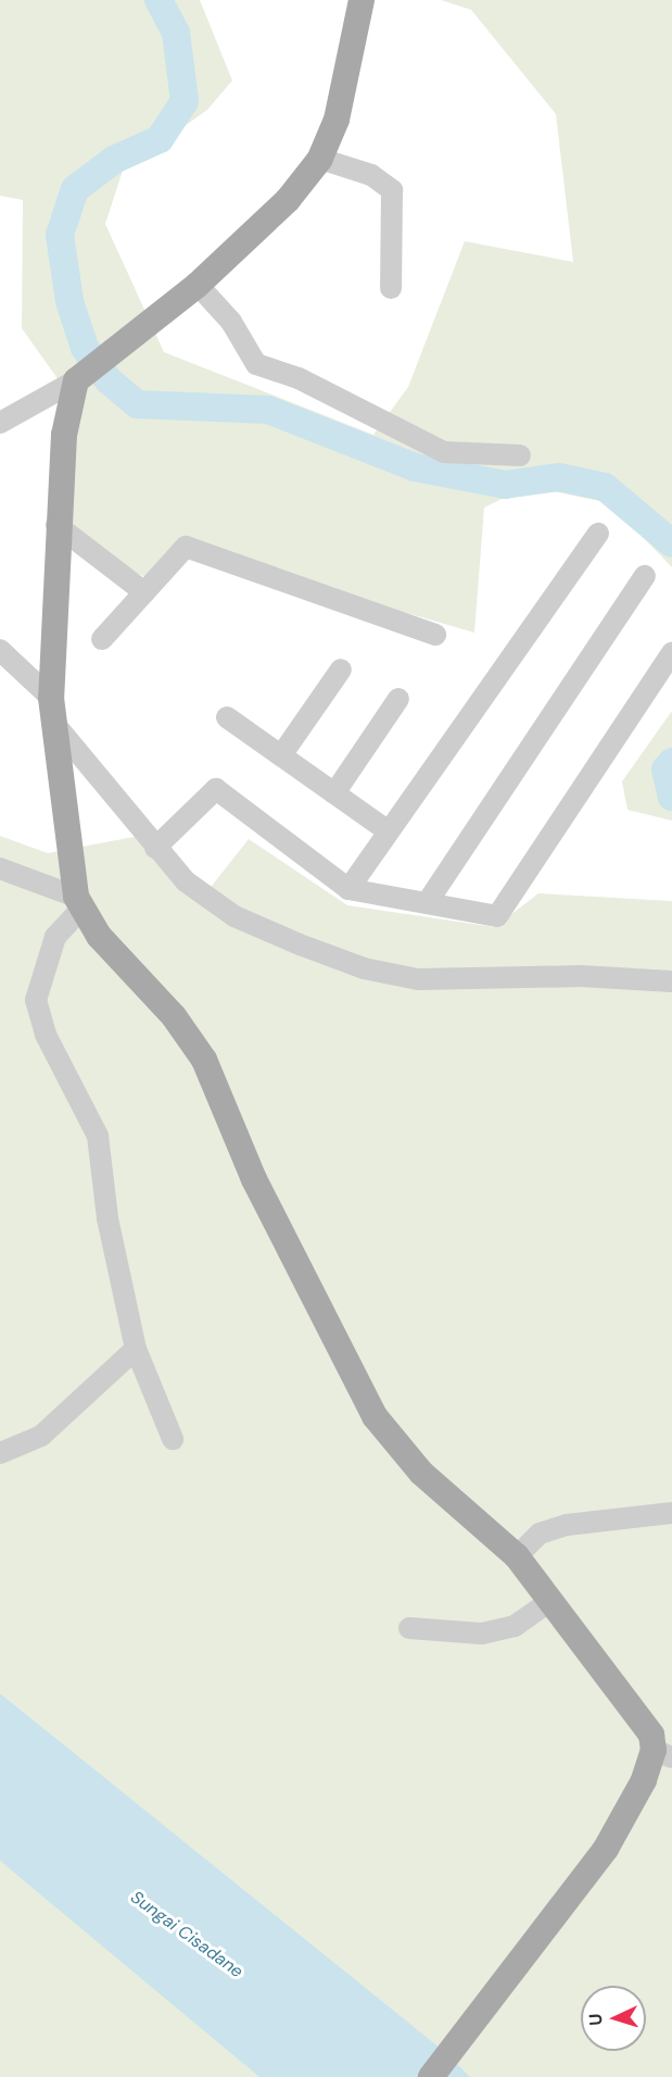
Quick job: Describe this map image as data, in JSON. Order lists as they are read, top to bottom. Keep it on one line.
{"water":["Sungai Cisadane"],"north":"left"}
